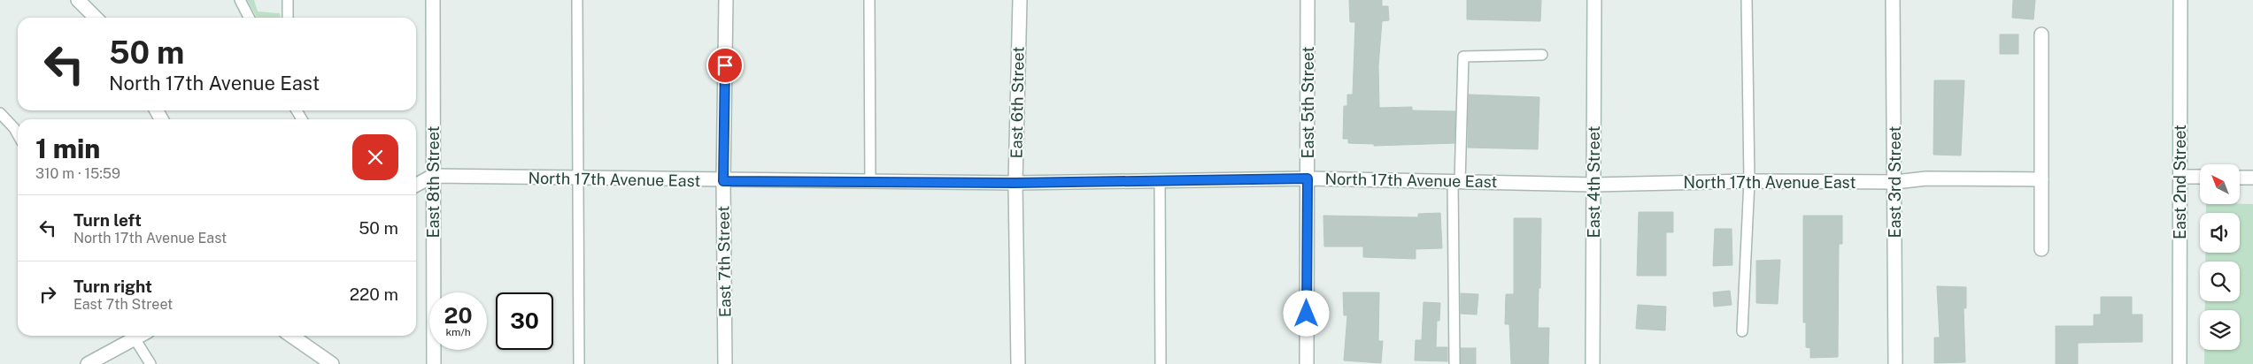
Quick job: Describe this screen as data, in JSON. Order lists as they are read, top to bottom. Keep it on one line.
{"streets":{"street":["East 6th Street","East 5th Street","North 17th Avenue East","East 8th Street","East 4th Street","East 3rd Street","East 2nd Street","East 7th Street"]},"crossings":[["East 6th Street","North 17th Avenue East"],["East 5th Street","North 17th Avenue East"],["North 17th Avenue East","East 8th Street"],["North 17th Avenue East","East 4th Street"],["North 17th Avenue East","East 3rd Street"],["North 17th Avenue East","East 7th Street"]],"north":"top left","page":{"turn":["50 m","North 17th Avenue East"],"heading":["1 min","310 m · 15:59"],"list":[{"name":"Turn left","note":"North 17th Avenue East","value":"50 m"},{"name":"Turn right","note":"East 7th Street","value":"220 m"}],"speed":"20 km/h","limit":"30"}}
